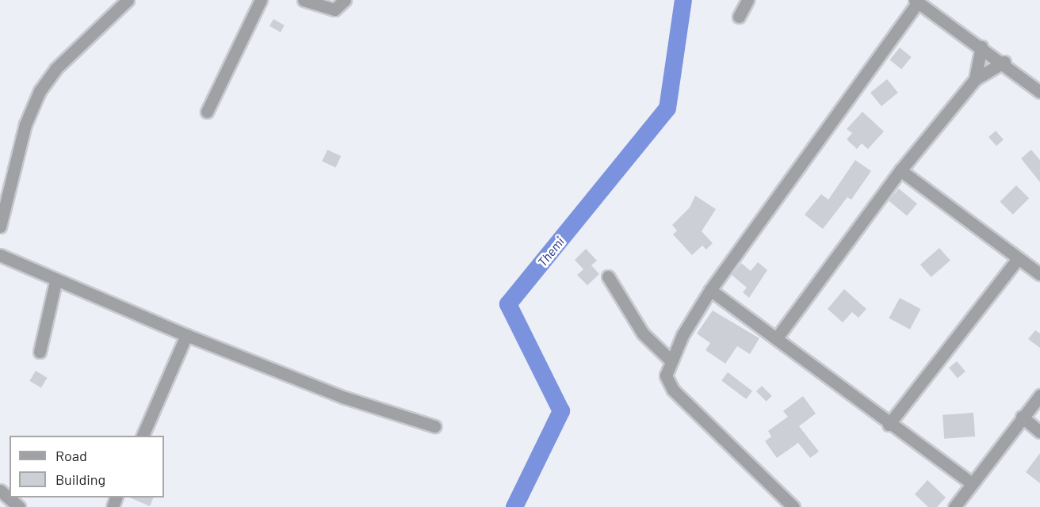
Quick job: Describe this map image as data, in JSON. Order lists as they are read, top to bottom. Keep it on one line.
{"water":["Themi"],"legend":["Road","Building"]}
